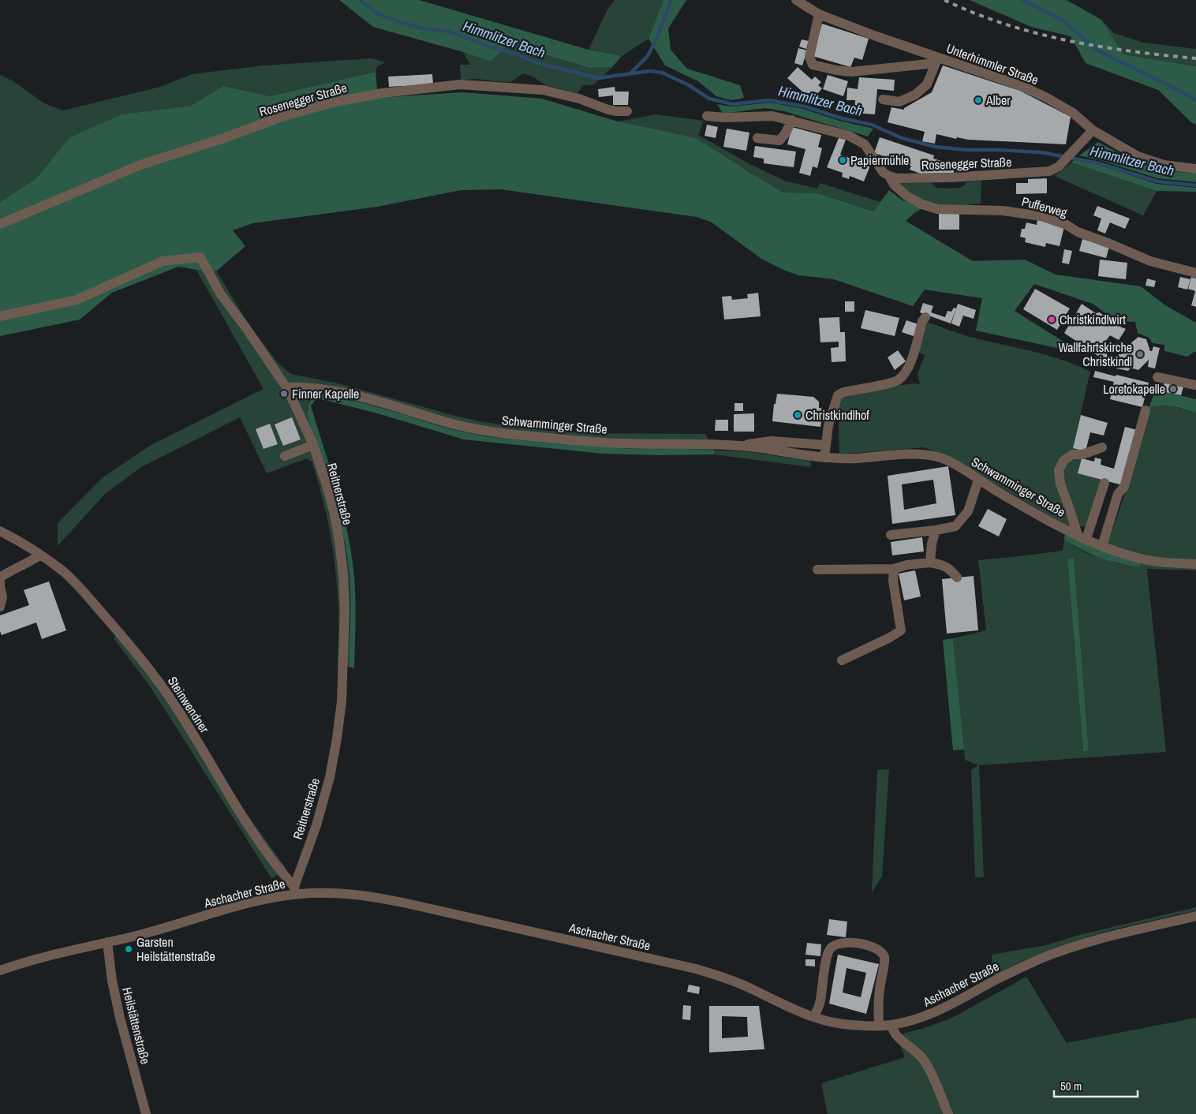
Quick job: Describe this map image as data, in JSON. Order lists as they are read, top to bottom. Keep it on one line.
{"streets":{"street":["Unterhimmler Straße","Rosenegger Straße","Pufferweg","Schwamminger Straße","Reitnerstraße","Steinwendner","Aschacher Straße","Heilstättenstraße"]},"crossings":[["Unterhimmler Straße","Rosenegger Straße"],["Rosenegger Straße","Pufferweg"],["Schwamminger Straße","Reitnerstraße"],["Reitnerstraße","Steinwendner"],["Reitnerstraße","Aschacher Straße"],["Steinwendner","Aschacher Straße"],["Aschacher Straße","Heilstättenstraße"]],"water":["Himmlitzer Bach"],"places":["Alber","Papiermühle","Christkindlwirt","Wallfahrtskirche Christkindl","Loretokapelle","Finner Kapelle","Christkindlhof","Garsten Heilstättenstraße"],"scale_bar":"50 m"}
